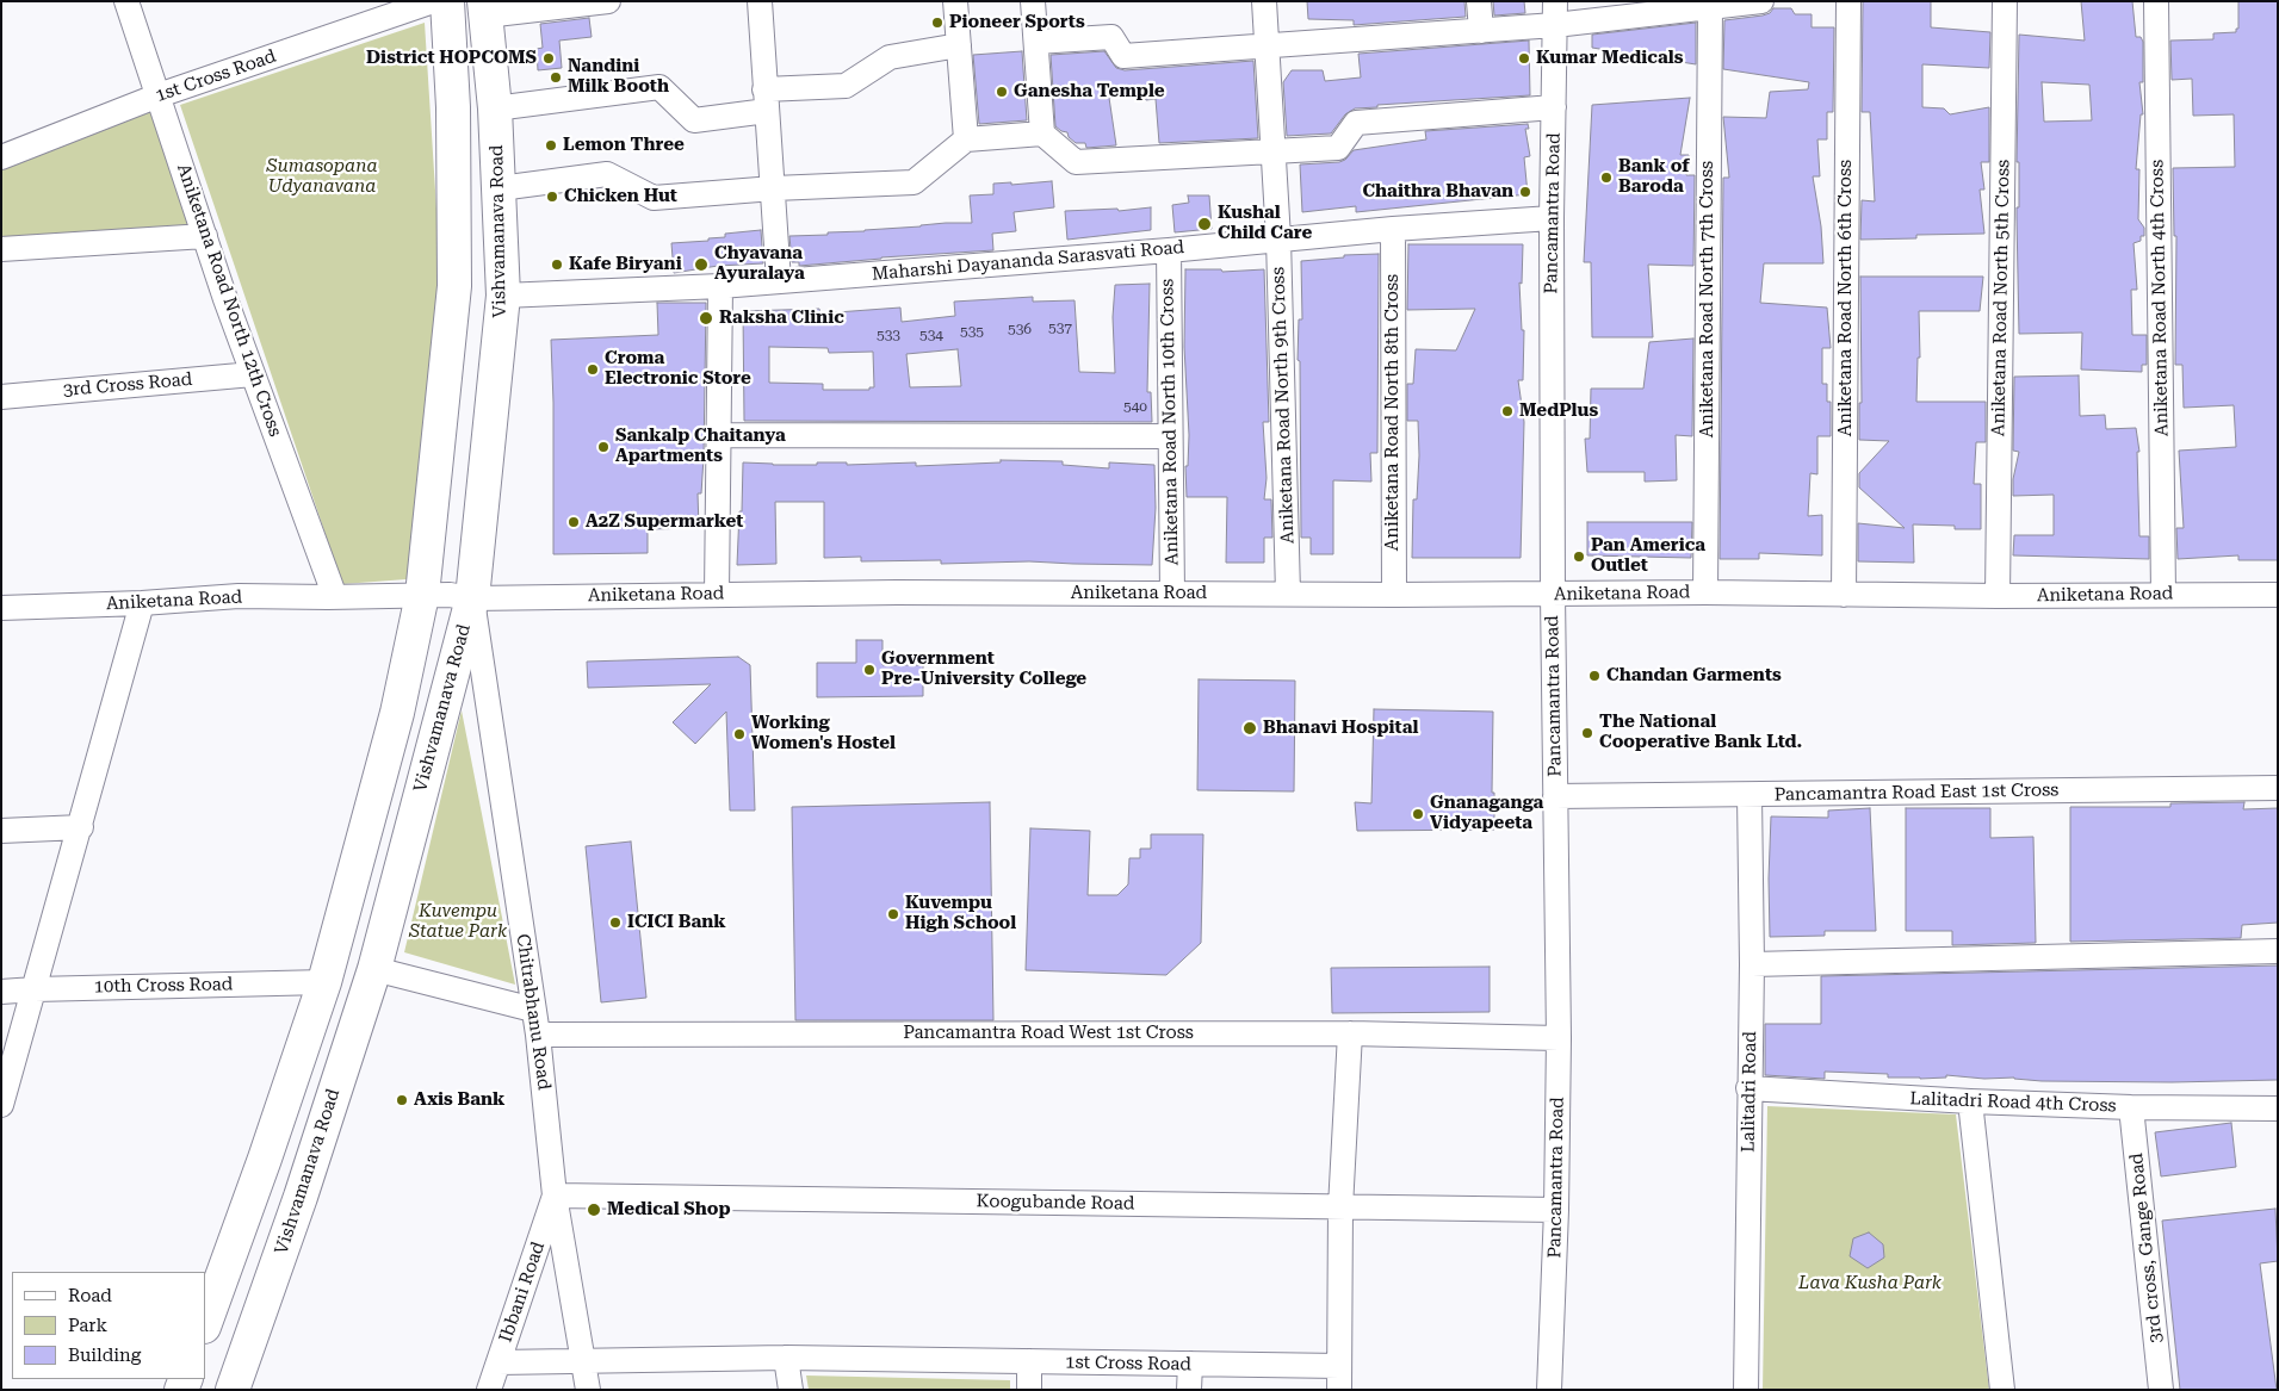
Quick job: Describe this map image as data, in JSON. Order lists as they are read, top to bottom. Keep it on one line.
{"streets":{"main road":["Vishvamanava Road"],"street":["1st Cross Road","Pancamantra Road","Maharshi Dayananda Sarasvati Road","Aniketana Road North 6th Cross","Aniketana Road North 5th Cross","Aniketana Road North 4th Cross","Aniketana Road North 7th Cross","Aniketana Road North 12th Cross","3rd Cross Road","Aniketana Road North 9th Cross","Aniketana Road North 8th Cross","Aniketana Road North 10th Cross","Aniketana Road","Pancamantra Road East 1st Cross","10th Cross Road","Chitrabhanu Road","Pancamantra Road West 1st Cross","Lalitadri Road","Lalitadri Road 4th Cross","Koogubande Road","3rd cross, Gange Road","Ibbani Road"]},"crossings":[["1st Cross Road","Aniketana Road North 12th Cross"],["1st Cross Road","Chitrabhanu Road"],["1st Cross Road","Pancamantra Road West 1st Cross"],["1st Cross Road","Koogubande Road"],["1st Cross Road","Ibbani Road"],["Pancamantra Road","Maharshi Dayananda Sarasvati Road"],["Pancamantra Road","Aniketana Road"],["Pancamantra Road","Pancamantra Road East 1st Cross"],["Pancamantra Road","Pancamantra Road West 1st Cross"],["Pancamantra Road","Koogubande Road"],["Vishvamanava Road","Maharshi Dayananda Sarasvati Road"],["Vishvamanava Road","Aniketana Road"],["Vishvamanava Road","Chitrabhanu Road"],["Maharshi Dayananda Sarasvati Road","Aniketana Road North 9th Cross"],["Maharshi Dayananda Sarasvati Road","Aniketana Road North 8th Cross"],["Maharshi Dayananda Sarasvati Road","Aniketana Road North 10th Cross"],["Aniketana Road North 6th Cross","Aniketana Road"],["Aniketana Road North 5th Cross","Aniketana Road"],["Aniketana Road North 4th Cross","Aniketana Road"],["Aniketana Road North 7th Cross","Aniketana Road"],["Aniketana Road North 12th Cross","3rd Cross Road"],["Aniketana Road North 12th Cross","Aniketana Road"],["Aniketana Road North 9th Cross","Aniketana Road"],["Aniketana Road North 8th Cross","Aniketana Road"],["Aniketana Road North 10th Cross","Aniketana Road"],["Aniketana Road","Chitrabhanu Road"],["Pancamantra Road East 1st Cross","Lalitadri Road"],["Chitrabhanu Road","Pancamantra Road West 1st Cross"],["Chitrabhanu Road","Koogubande Road"],["Chitrabhanu Road","Ibbani Road"],["Lalitadri Road","Lalitadri Road 4th Cross"],["Lalitadri Road 4th Cross","3rd cross, Gange Road"],["Koogubande Road","Ibbani Road"]],"parks":["Sumasopana Udyanavana","Kuvempu Statue Park","Lava Kusha Park"],"places":["Pioneer Sports","District HOPCOMS","Kumar Medicals","Nandini Milk Booth","Ganesha Temple","Lemon Three","Bank of Baroda","Chaithra Bhavan","Chicken Hut","Kushal Child Care","Kafe Biryani","Chyavana Ayuralaya","Raksha Clinic","Croma Electronic Store","MedPlus","Sankalp Chaitanya Apartments","A2Z Supermarket","Pan America Outlet","Government Pre-University College","Chandan Garments","Bhanavi Hospital","The National Cooperative Bank Ltd.","Working Women's Hostel","Gnanaganga Vidyapeeta","Kuvempu High School","ICICI Bank","Axis Bank","Medical Shop"],"house_numbers":["537","536","535","533","534","540"],"legend":["Road","Park","Building"]}
